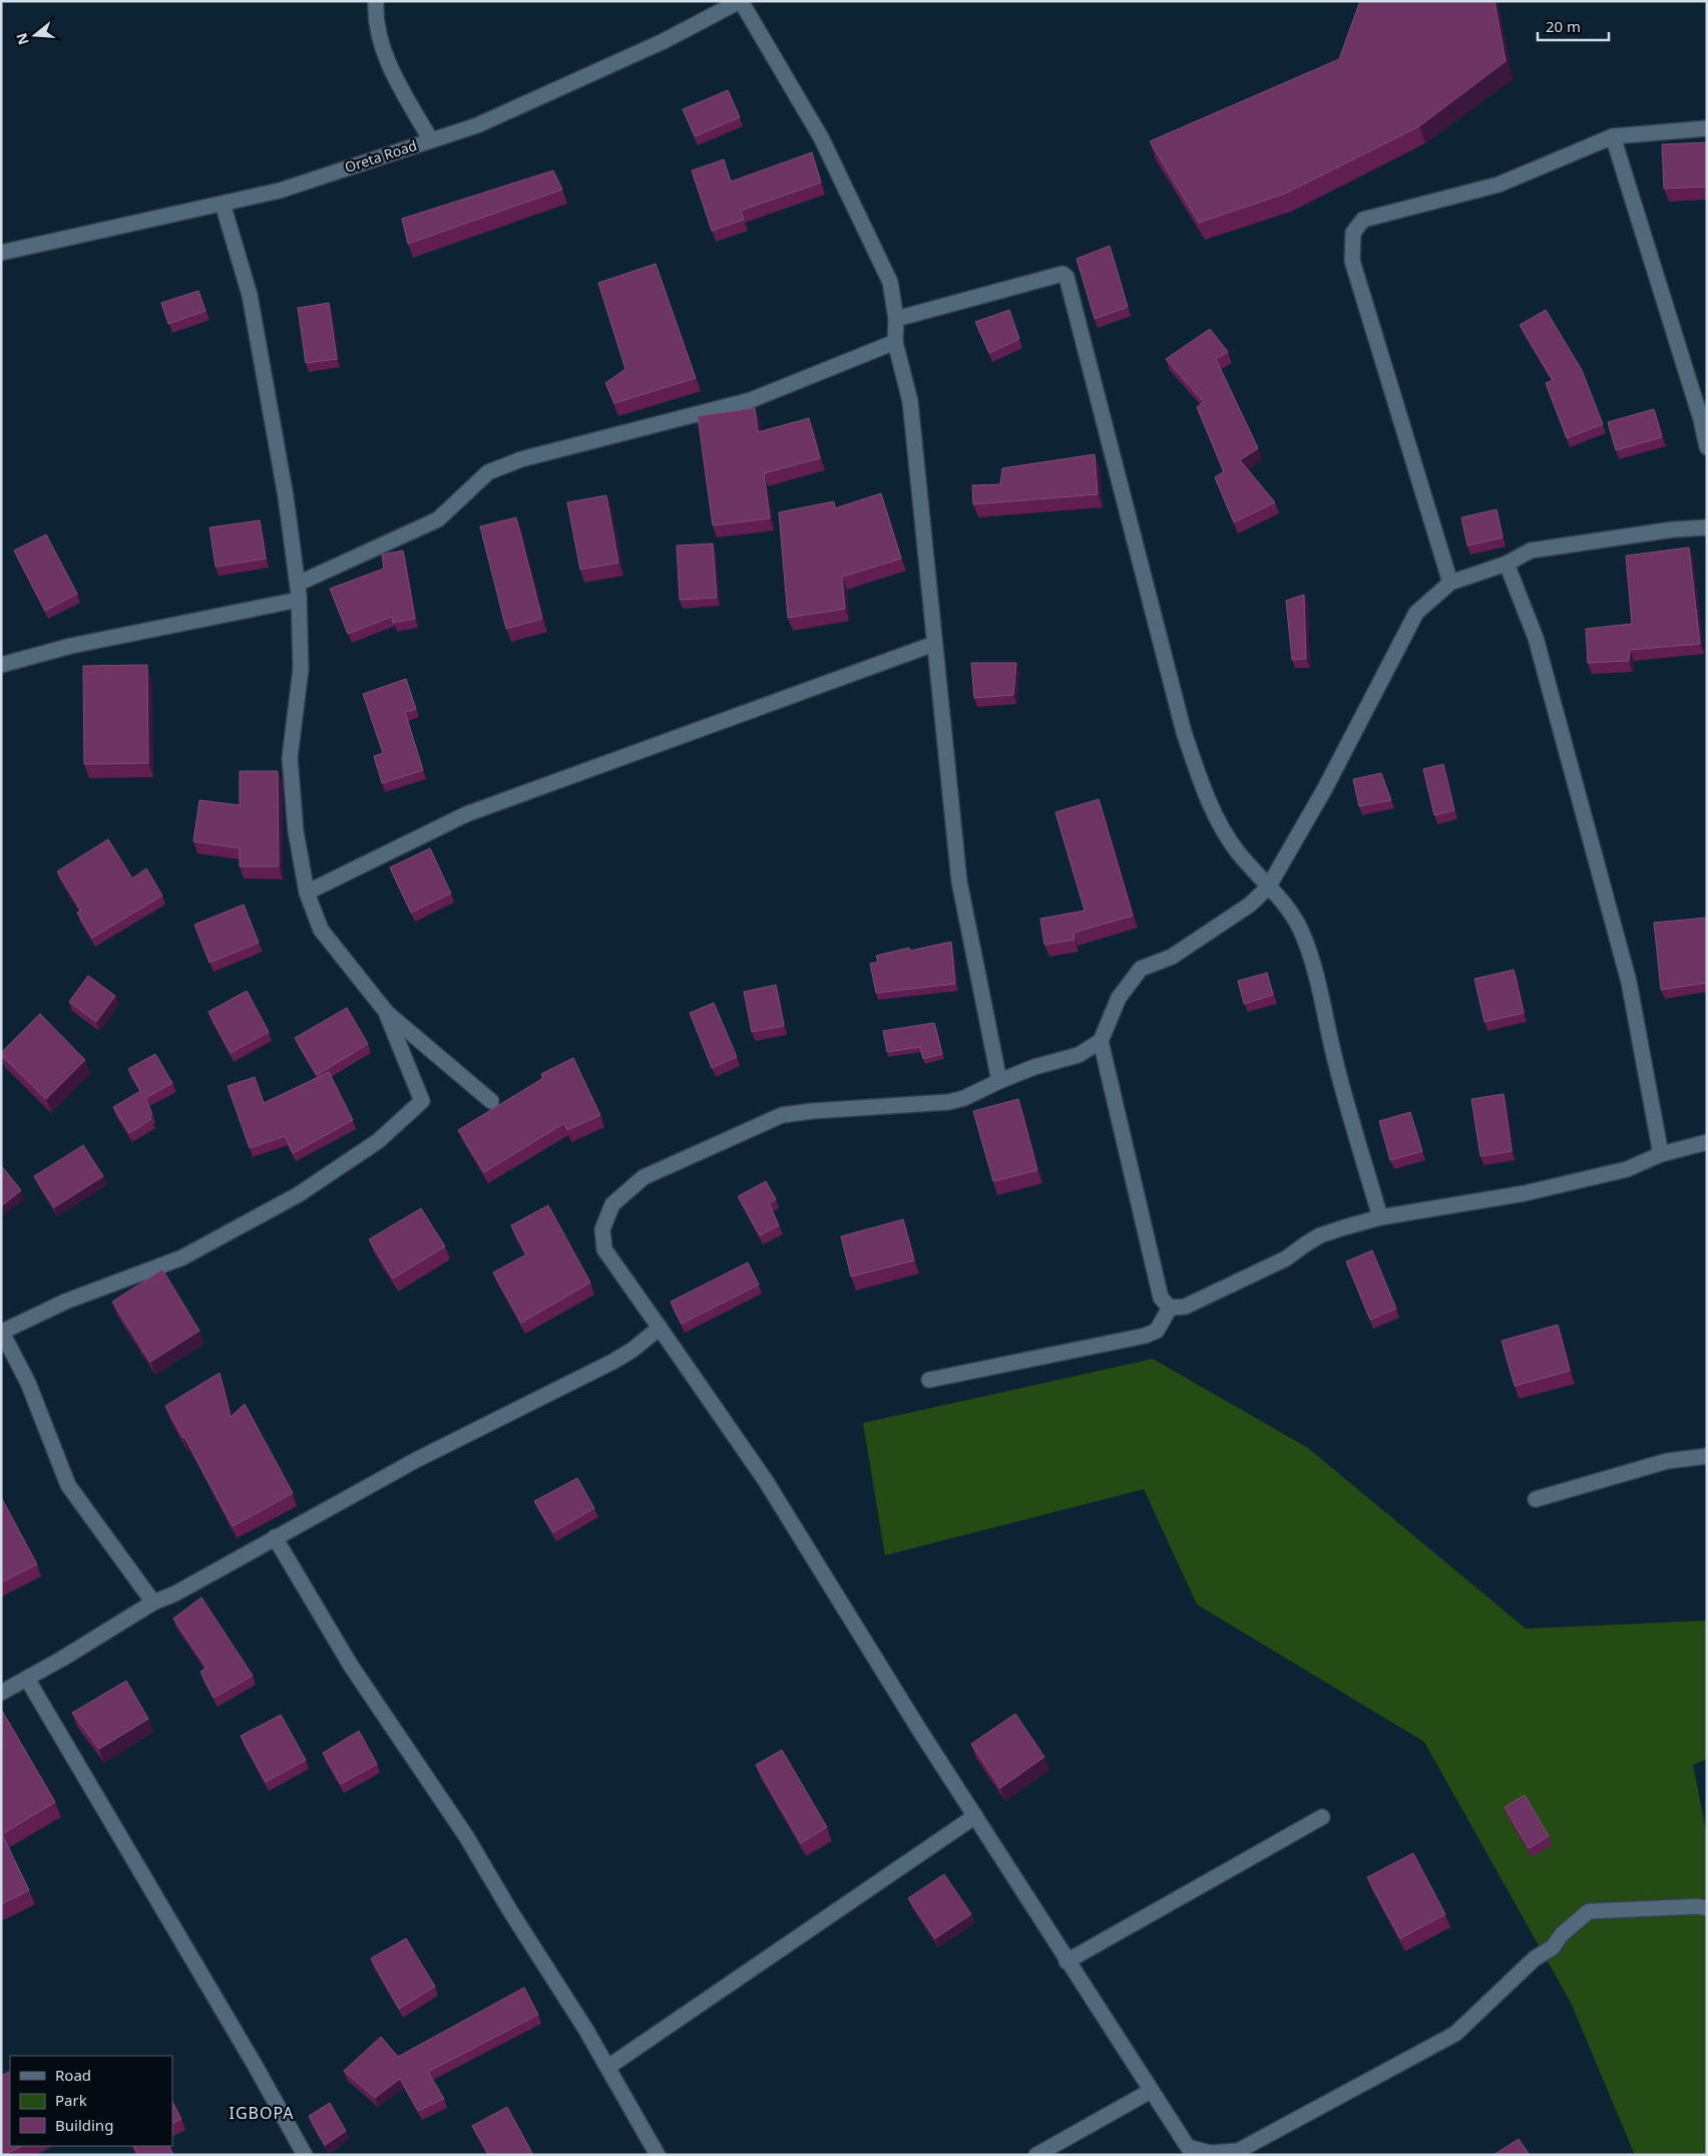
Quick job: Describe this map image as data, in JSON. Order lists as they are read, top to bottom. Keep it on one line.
{"streets":{"street":["Oreta Road"]},"districts":["IGBOPA"],"legend":["Road","Park","Building"],"scale_bar":"20 m","north":"left"}
